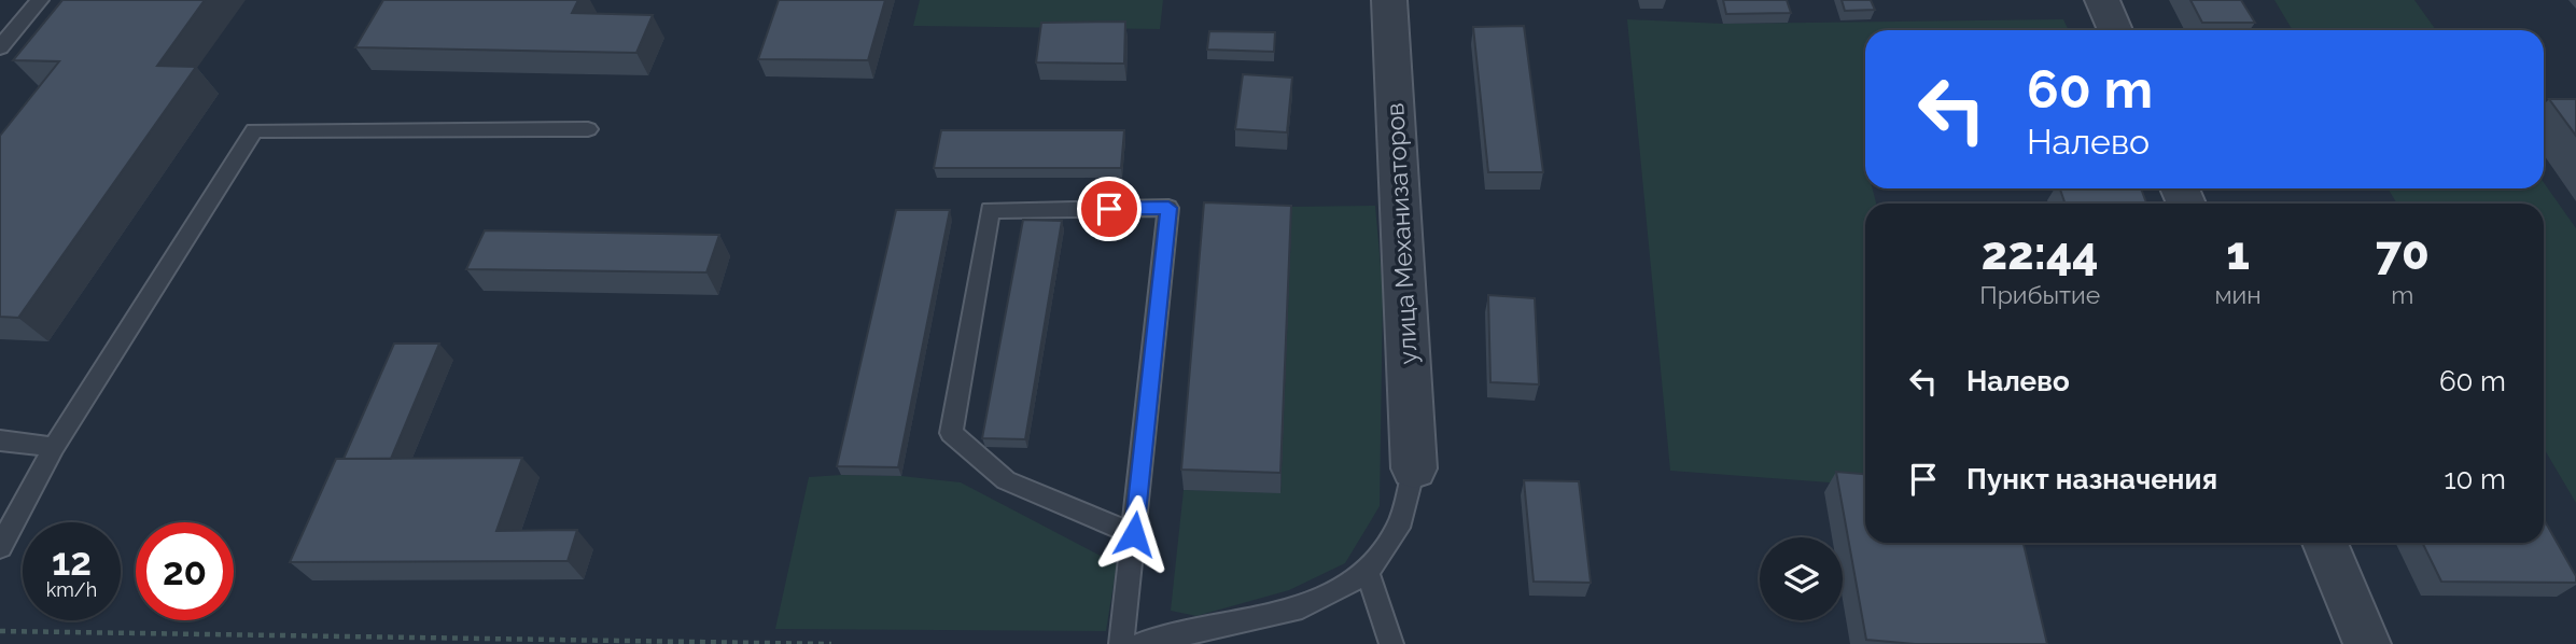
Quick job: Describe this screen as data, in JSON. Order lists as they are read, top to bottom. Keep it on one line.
{"streets":{"street":["улица Механизаторов"]},"page":{"turn":["60 m","Налево"],"eta":["22:44","Прибытие","1","мин","70","m"],"list":[{"name":"Налево","value":"60 m"},{"name":"Пункт назначения","value":"10 m"}],"speed":"12 km/h","limit":"20"}}
